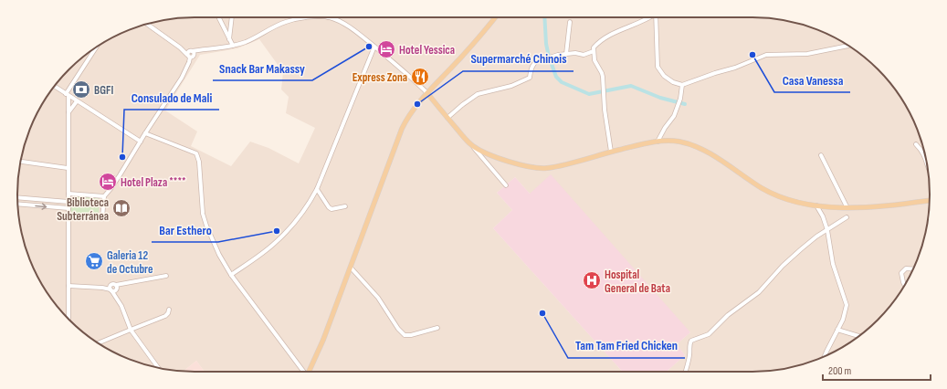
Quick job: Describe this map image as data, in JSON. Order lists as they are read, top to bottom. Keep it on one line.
{"places":{"other":["Snack Bar Makassy","Casa Vanessa","Supermarché Chinois","Consulado de Mali","Bar Esthero","Tam Tam Fried Chicken"],"hotel":["Hotel Yessica","Hotel Plaza ****"],"restaurant":["Express Zona"],"bank":["BGFI"],"library":["Biblioteca Subterránea"],"supermarket":["Galeria 12 de Octubre"],"hospital":["Hospital General de Bata"]},"scale_bar":"200 m"}
